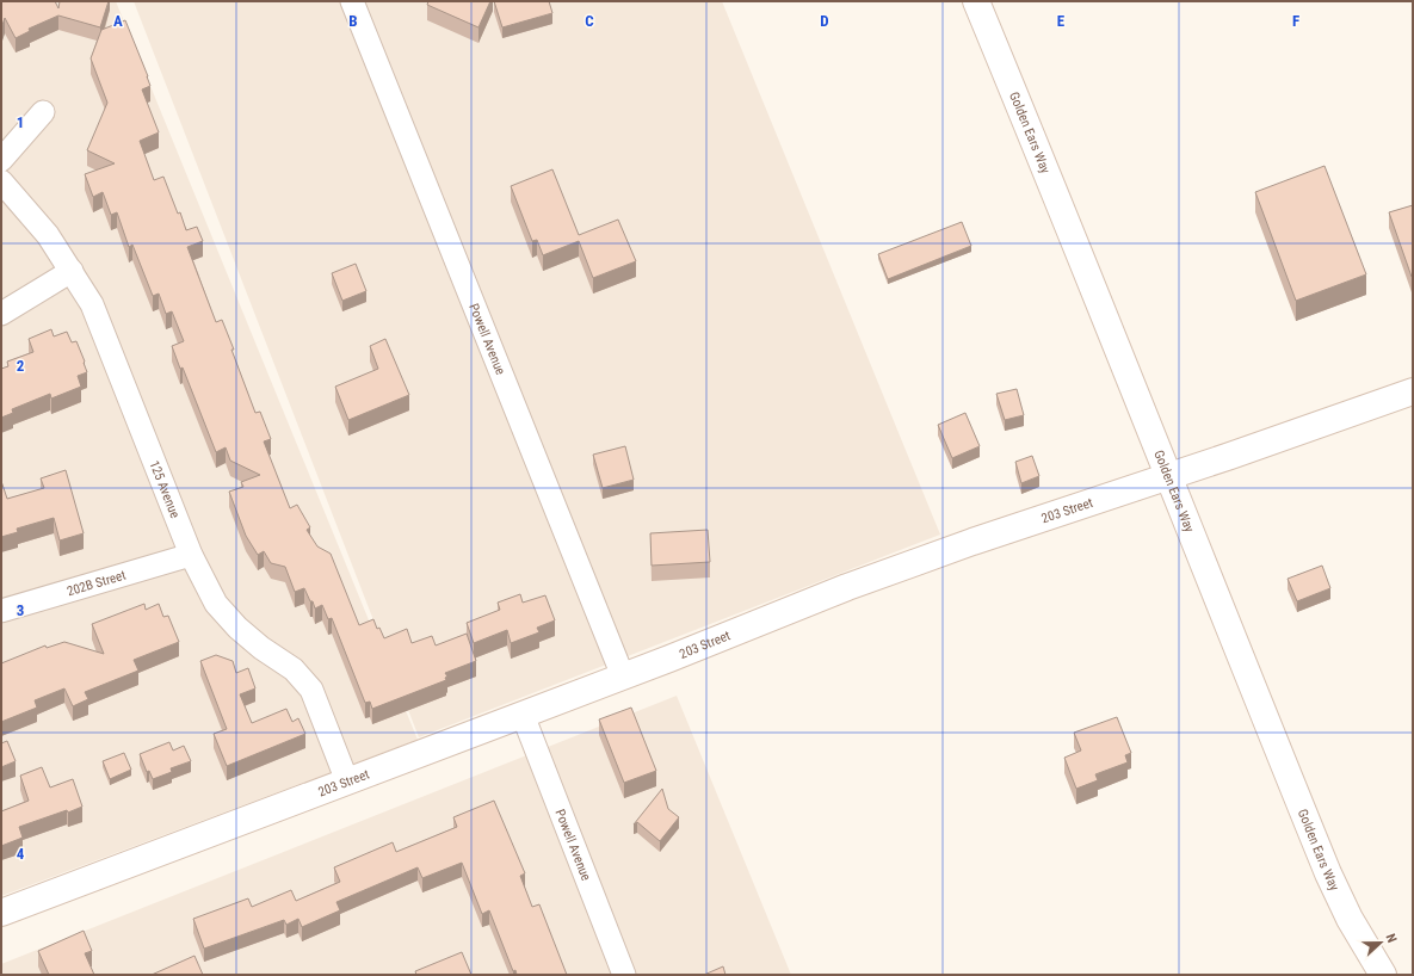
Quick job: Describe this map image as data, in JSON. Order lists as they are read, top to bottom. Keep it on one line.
{"streets":{"main road":["Golden Ears Way","203 Street"],"street":["Powell Avenue","125 Avenue","202B Street"]},"crossings":[["Golden Ears Way","203 Street"],["Powell Avenue","203 Street"],["125 Avenue","203 Street"],["125 Avenue","202B Street"]],"north":"right","grid":{"columns":["A","B","C","D","E","F"],"rows":["1","2","3","4"]}}
